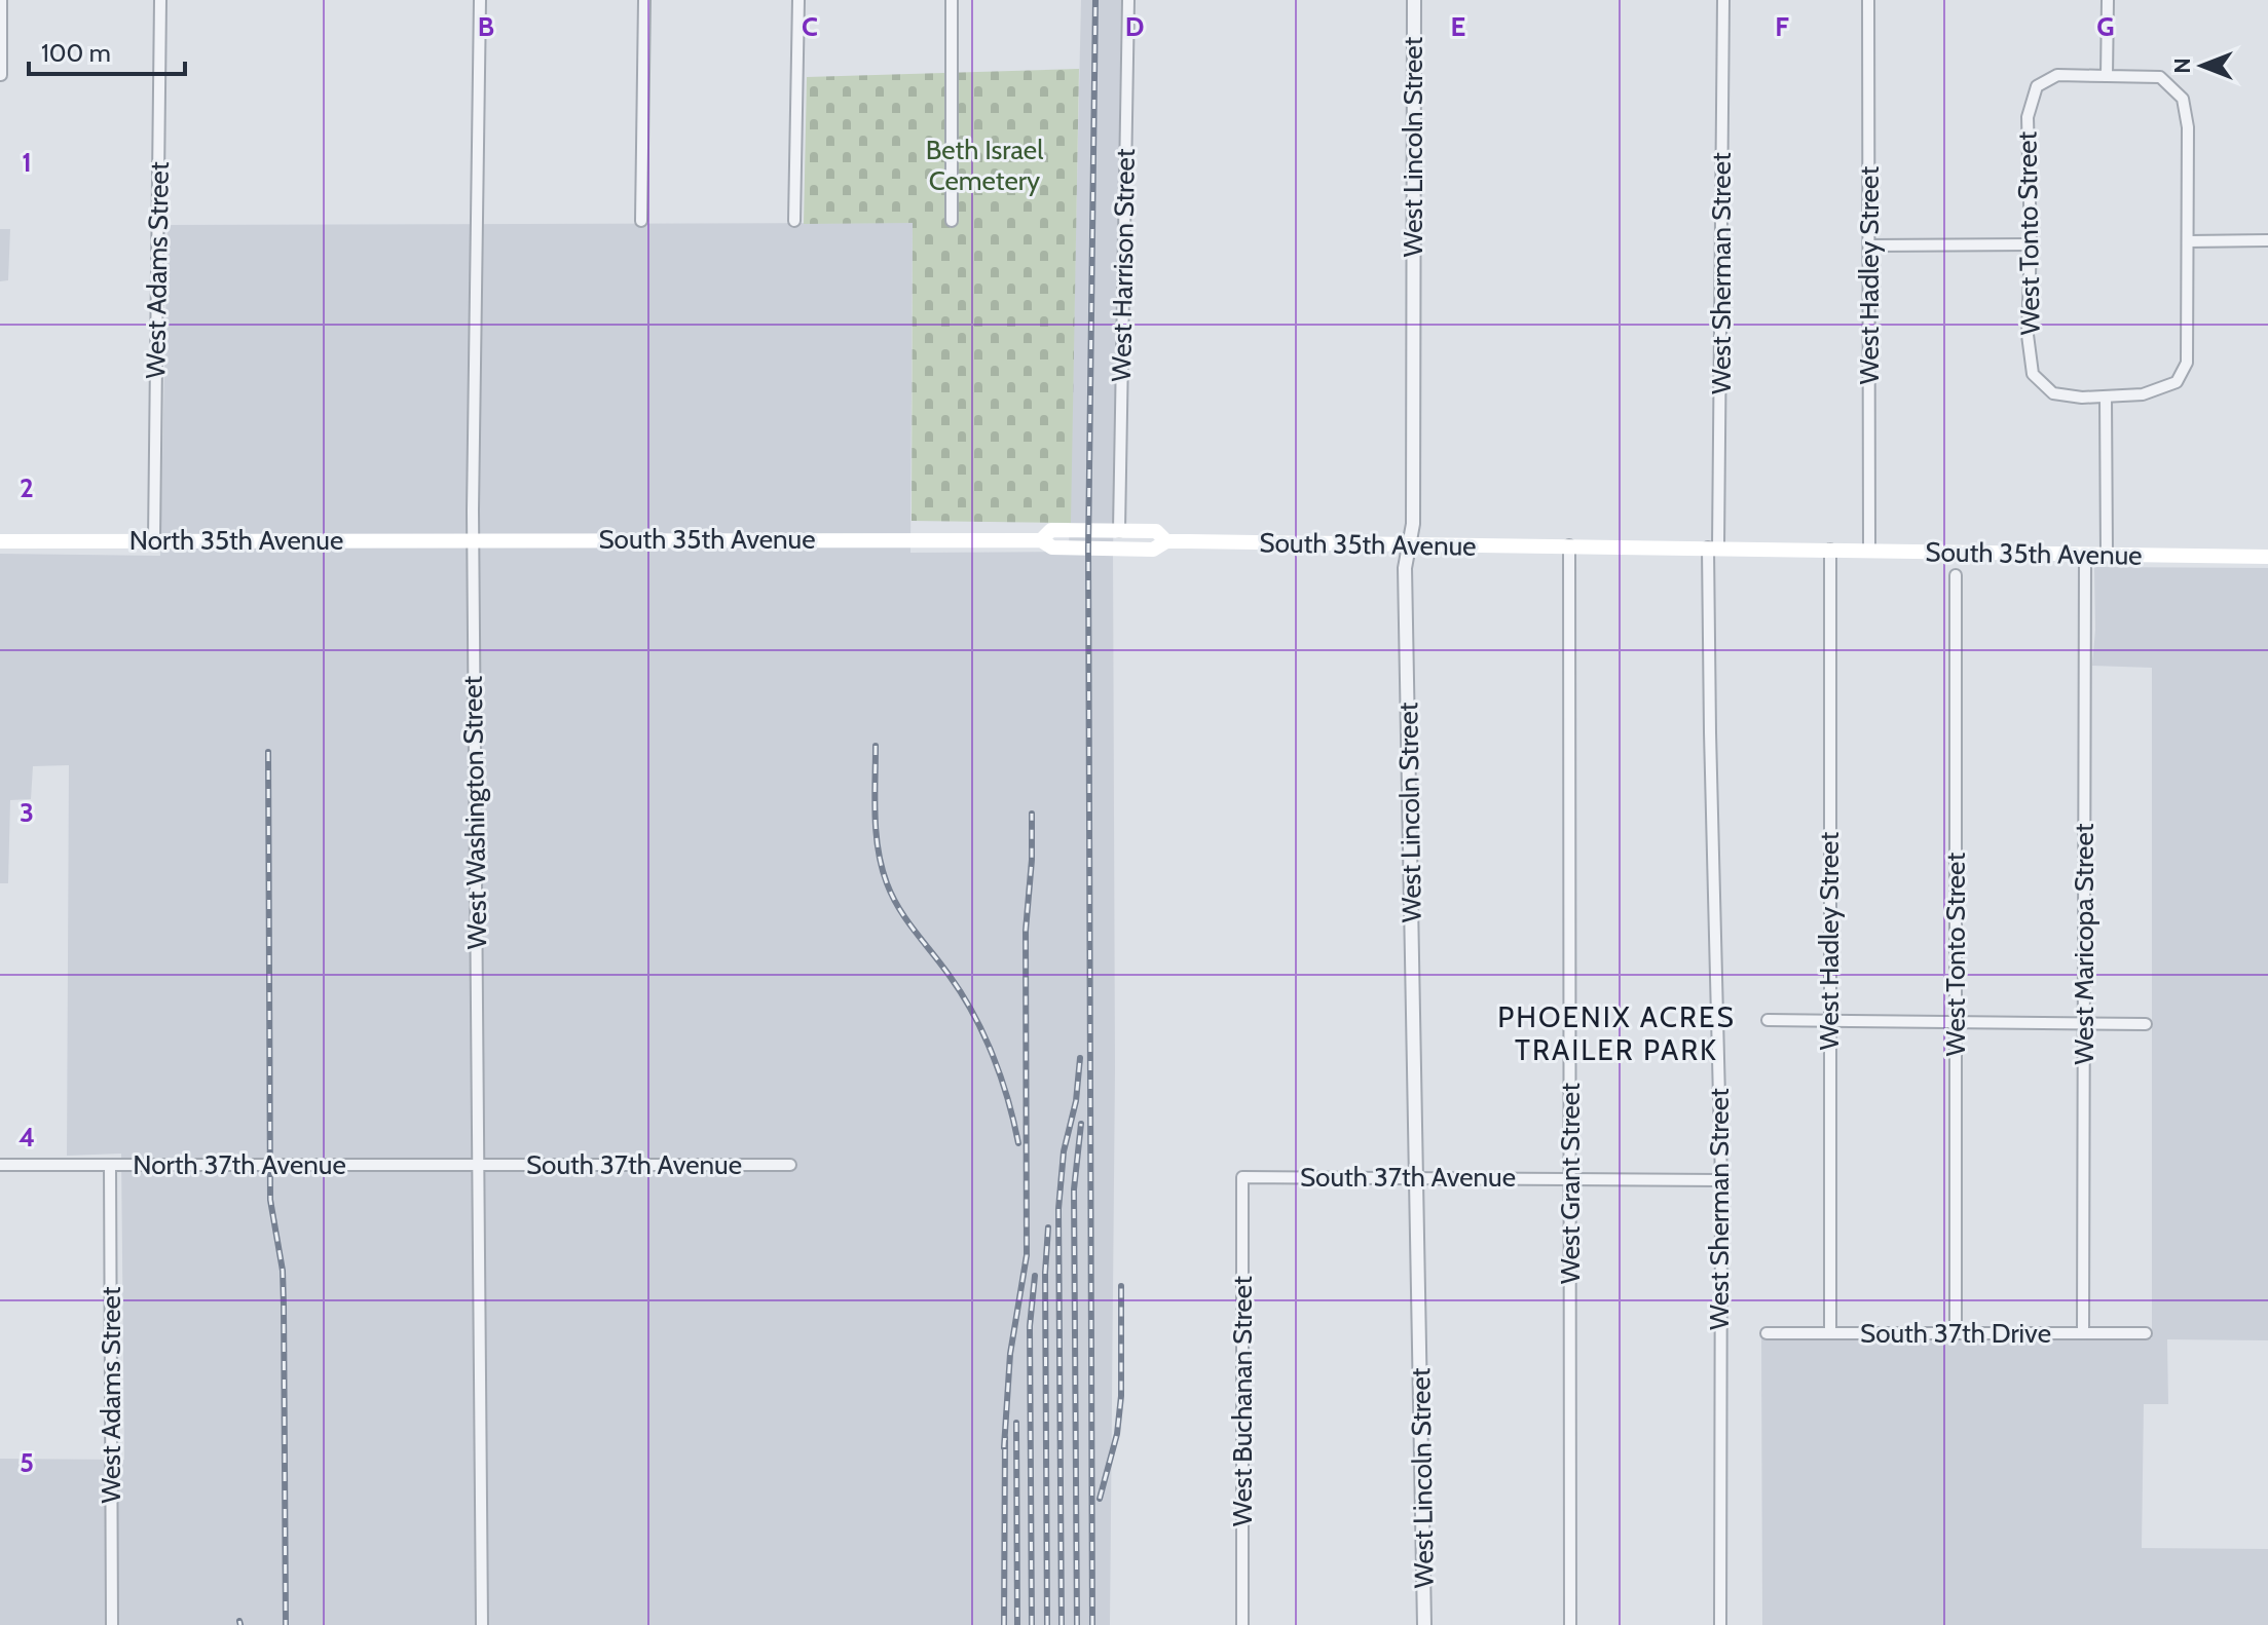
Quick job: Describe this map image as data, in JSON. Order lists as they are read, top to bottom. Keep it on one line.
{"streets":{"main road":["South 35th Avenue","North 35th Avenue"],"street":["West Lincoln Street","West Tonto Street","West Harrison Street","West Adams Street","West Sherman Street","West Hadley Street","West Washington Street","West Maricopa Street","North 37th Avenue","South 37th Avenue","West Grant Street","South 37th Drive","West Buchanan Street"]},"crossings":[["West Lincoln Street","South 35th Avenue"],["West Lincoln Street","South 37th Avenue"],["West Tonto Street","South 37th Drive"],["West Adams Street","North 35th Avenue"],["West Adams Street","North 37th Avenue"],["West Sherman Street","South 35th Avenue"],["West Sherman Street","South 37th Avenue"],["West Hadley Street","South 35th Avenue"],["West Hadley Street","South 37th Drive"],["South 35th Avenue","North 35th Avenue"],["South 35th Avenue","West Washington Street"],["South 35th Avenue","West Maricopa Street"],["South 35th Avenue","West Grant Street"],["North 35th Avenue","West Washington Street"],["West Washington Street","North 37th Avenue"],["West Washington Street","South 37th Avenue"],["West Maricopa Street","South 37th Drive"],["North 37th Avenue","South 37th Avenue"],["South 37th Avenue","West Grant Street"],["South 37th Avenue","West Buchanan Street"]],"districts":["PHOENIX ACRES TRAILER PARK"],"parks":["Beth Israel Cemetery"],"scale_bar":"100 m","north":"left","grid":{"columns":["B","C","D","E","F","G"],"rows":["1","2","3","4","5"]}}
